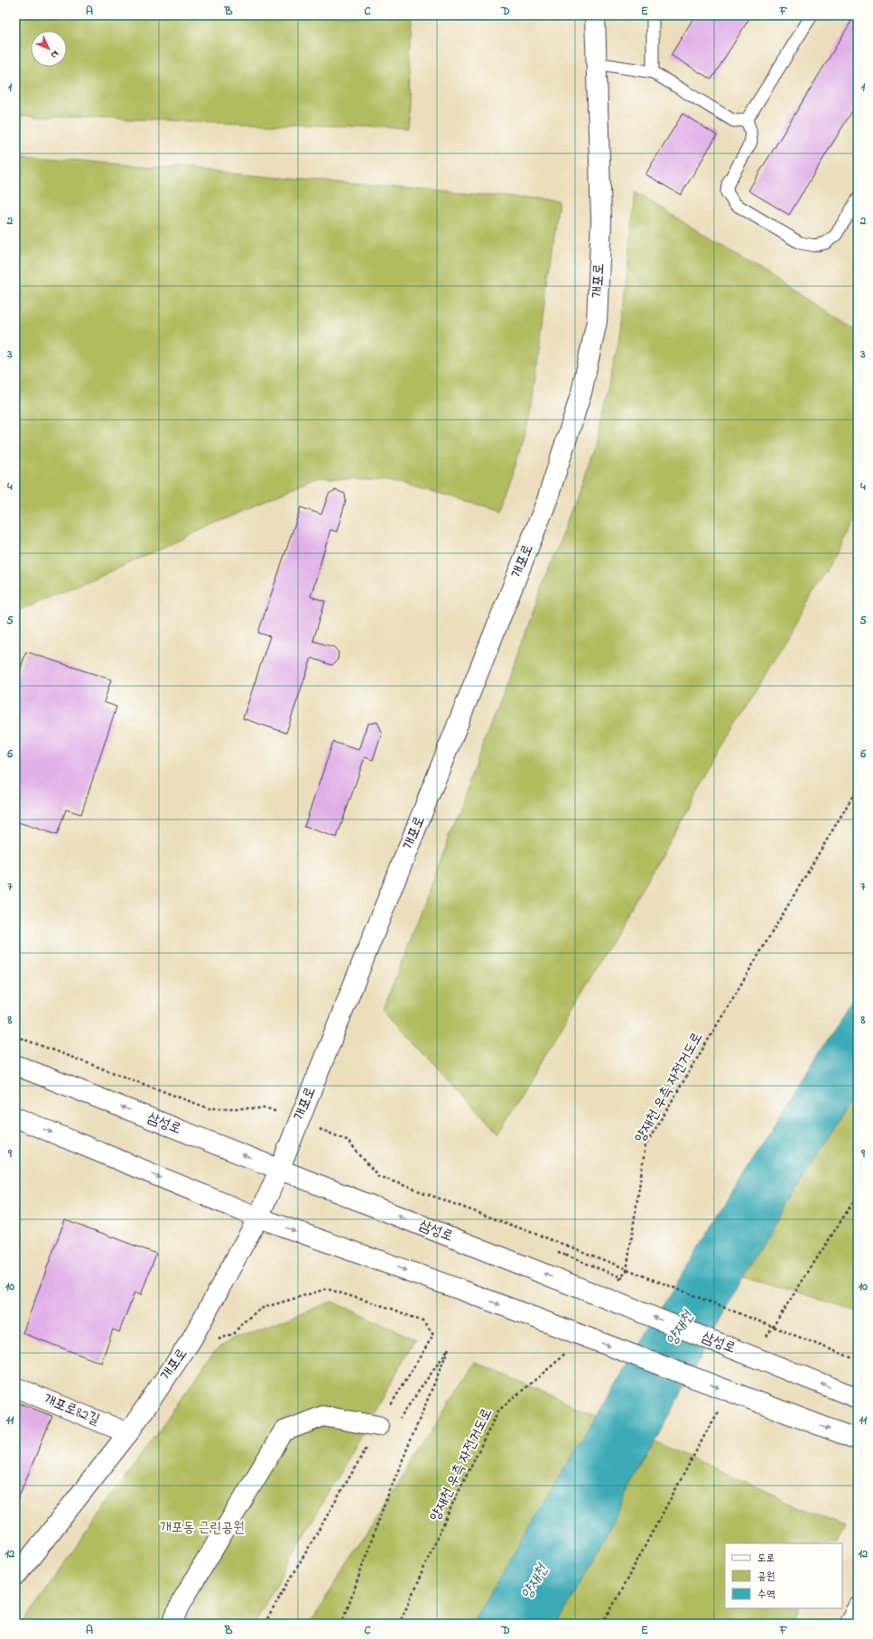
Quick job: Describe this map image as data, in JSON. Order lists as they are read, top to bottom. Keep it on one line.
{"streets":{"street":["개포로","삼성로","개포로82길"],"path":["양재천 우측 자전거도로"]},"crossings":[["개포로","삼성로"],["개포로","개포로82길"]],"water":["양재천"],"parks":["개포동 근린공원"],"legend":["도로","공원","수역"],"north":"bottom right","grid":{"columns":["A","B","C","D","E","F"],"rows":["1","2","3","4","5","6","7","8","9","10","11","12"]}}
